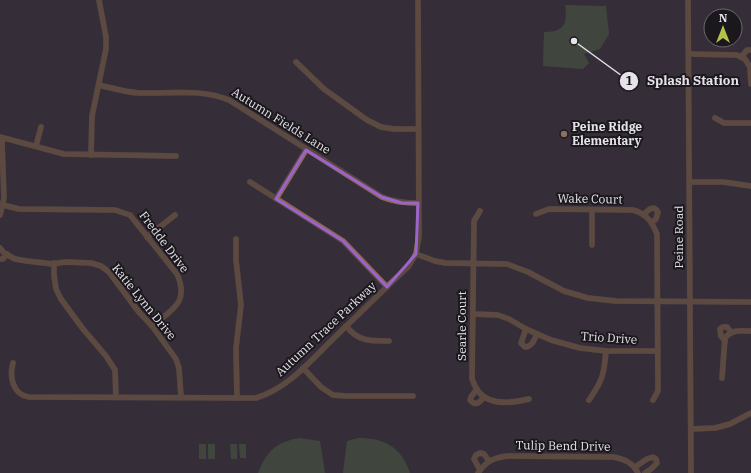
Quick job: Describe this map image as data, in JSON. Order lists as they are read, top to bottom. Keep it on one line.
{"streets":{"street":["Autumn Fields Lane","Wake Court","Peine Road","Fredde Drive","Katie Lynn Drive","Searle Court","Autumn Trace Parkway","Trio Drive","Tulip Bend Drive"]},"crossings":[["Autumn Fields Lane","Autumn Trace Parkway"],["Wake Court","Trio Drive"],["Fredde Drive","Katie Lynn Drive"],["Katie Lynn Drive","Autumn Trace Parkway"],["Searle Court","Trio Drive"]],"places":["Splash Station","Peine Ridge Elementary"],"north":"top"}
